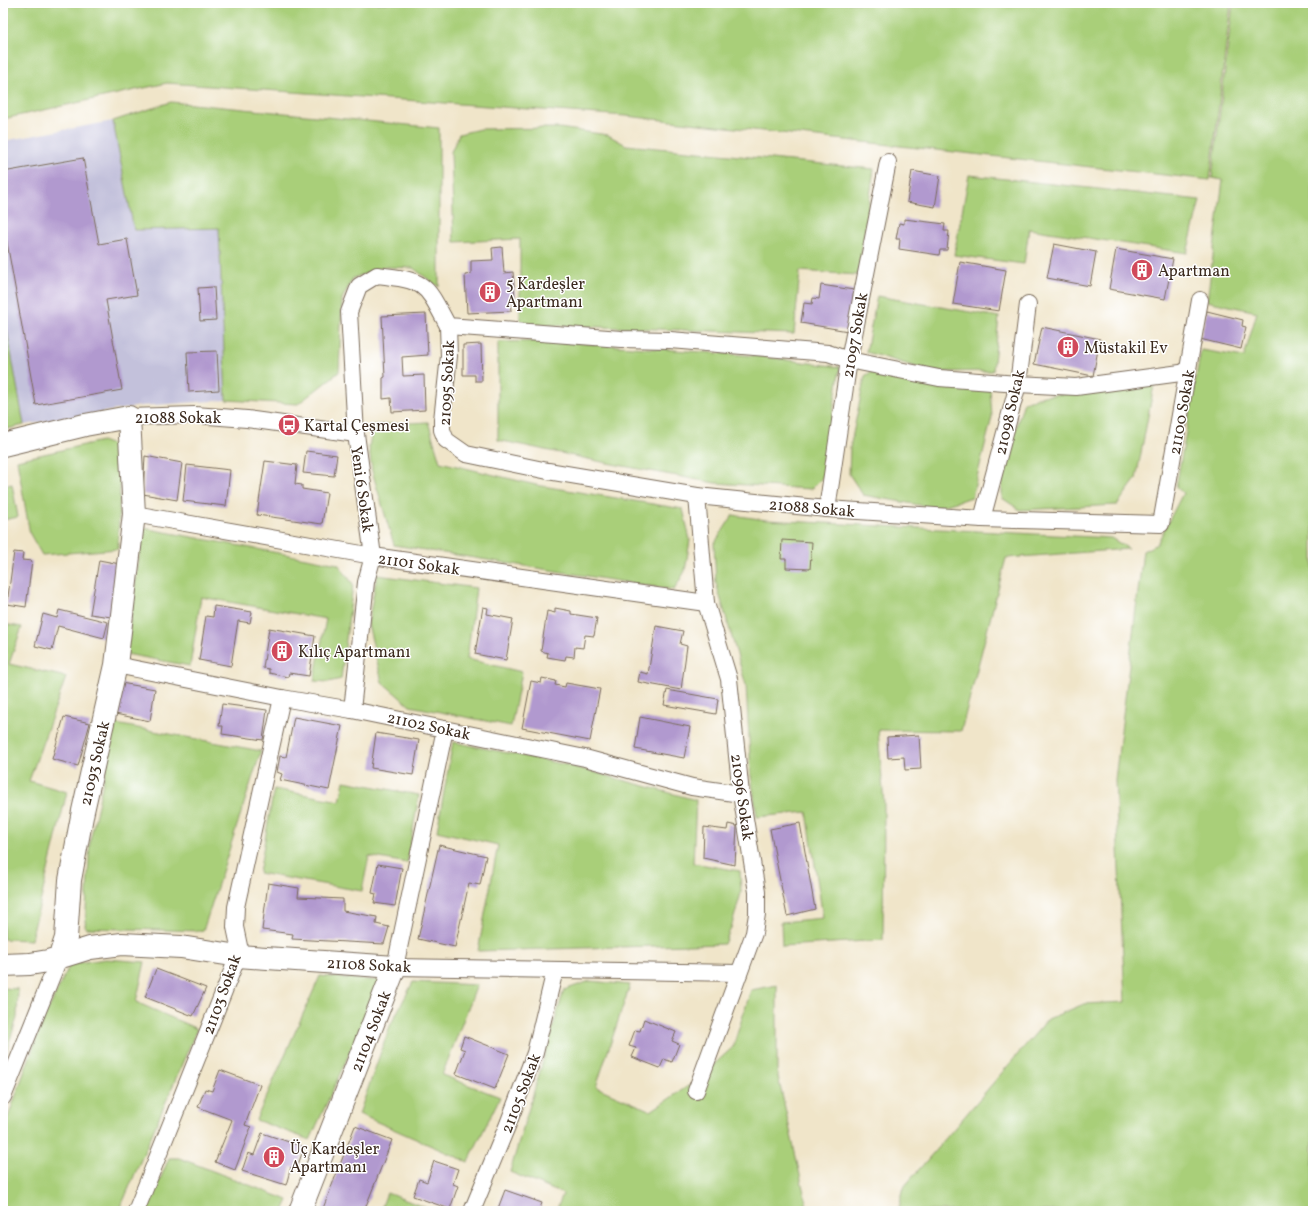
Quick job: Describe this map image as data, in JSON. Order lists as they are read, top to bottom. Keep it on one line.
{"streets":{"street":["21088 Sokak","21093 Sokak","21108 Sokak","21104 Sokak"],"lane":["21097 Sokak","21095 Sokak","21098 Sokak","21100 Sokak","Yeni 6 Sokak","21101 Sokak","21102 Sokak","21096 Sokak","21103 Sokak","21105 Sokak"]},"crossings":[["21097 Sokak","21088 Sokak"],["21095 Sokak","21088 Sokak"],["21095 Sokak","Yeni 6 Sokak"],["21098 Sokak","21088 Sokak"],["21100 Sokak","21088 Sokak"],["21088 Sokak","Yeni 6 Sokak"],["21088 Sokak","21093 Sokak"],["21088 Sokak","21096 Sokak"],["Yeni 6 Sokak","21101 Sokak"],["Yeni 6 Sokak","21102 Sokak"],["21101 Sokak","21093 Sokak"],["21101 Sokak","21096 Sokak"],["21102 Sokak","21093 Sokak"],["21102 Sokak","21096 Sokak"],["21102 Sokak","21103 Sokak"],["21102 Sokak","21104 Sokak"],["21093 Sokak","21108 Sokak"],["21096 Sokak","21108 Sokak"],["21108 Sokak","21103 Sokak"],["21108 Sokak","21104 Sokak"],["21108 Sokak","21105 Sokak"]],"places":{"building":["Apartman","5 Kardeşler Apartmanı","Müstakil Ev","Kılıç Apartmanı","Üç Kardeşler Apartmanı"],"bus stop":["Kartal Çeşmesi"]}}
